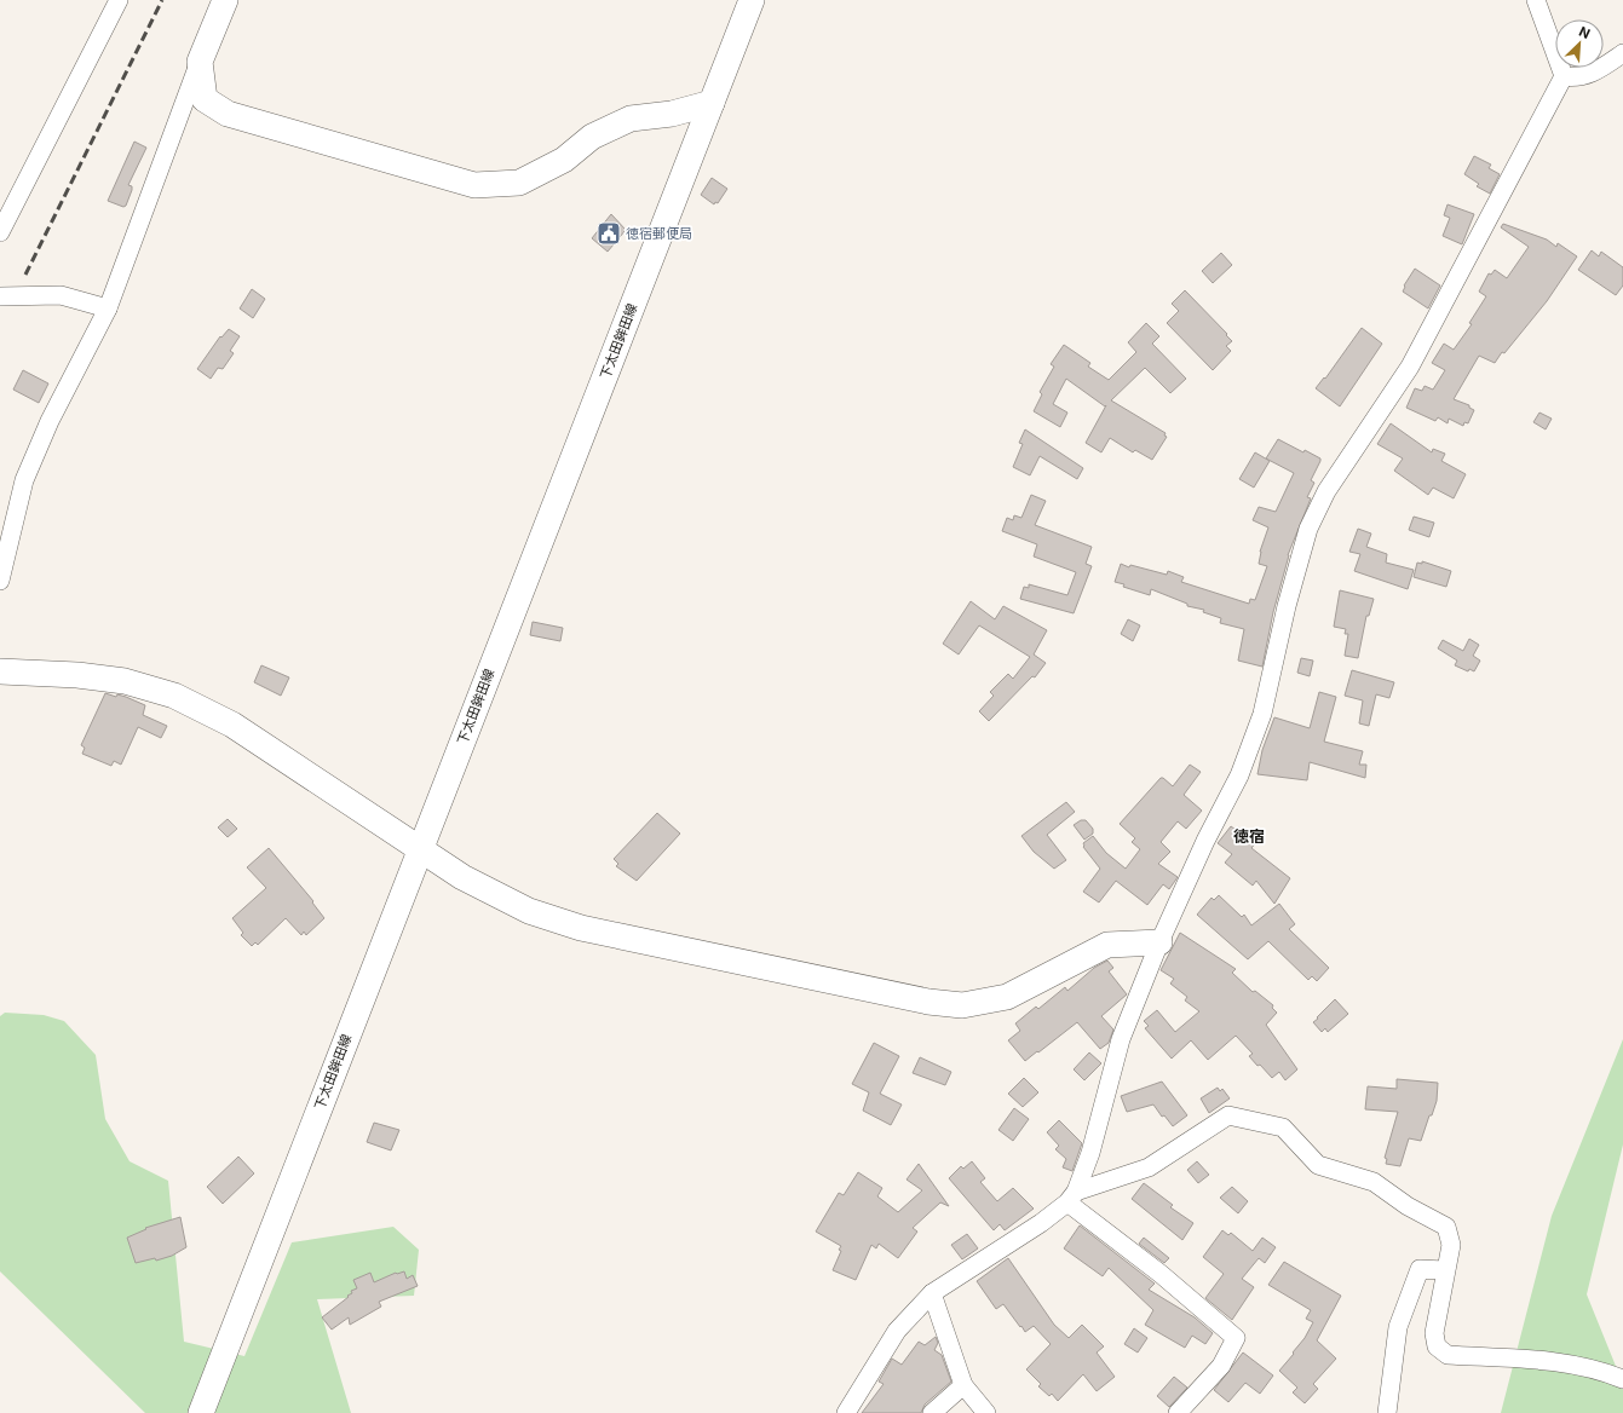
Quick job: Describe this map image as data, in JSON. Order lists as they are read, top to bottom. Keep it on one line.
{"streets":{"street":["下太田鉾田線"]},"districts":["徳宿"],"places":{"public building":["徳宿郵便局"]},"north":"top right"}
